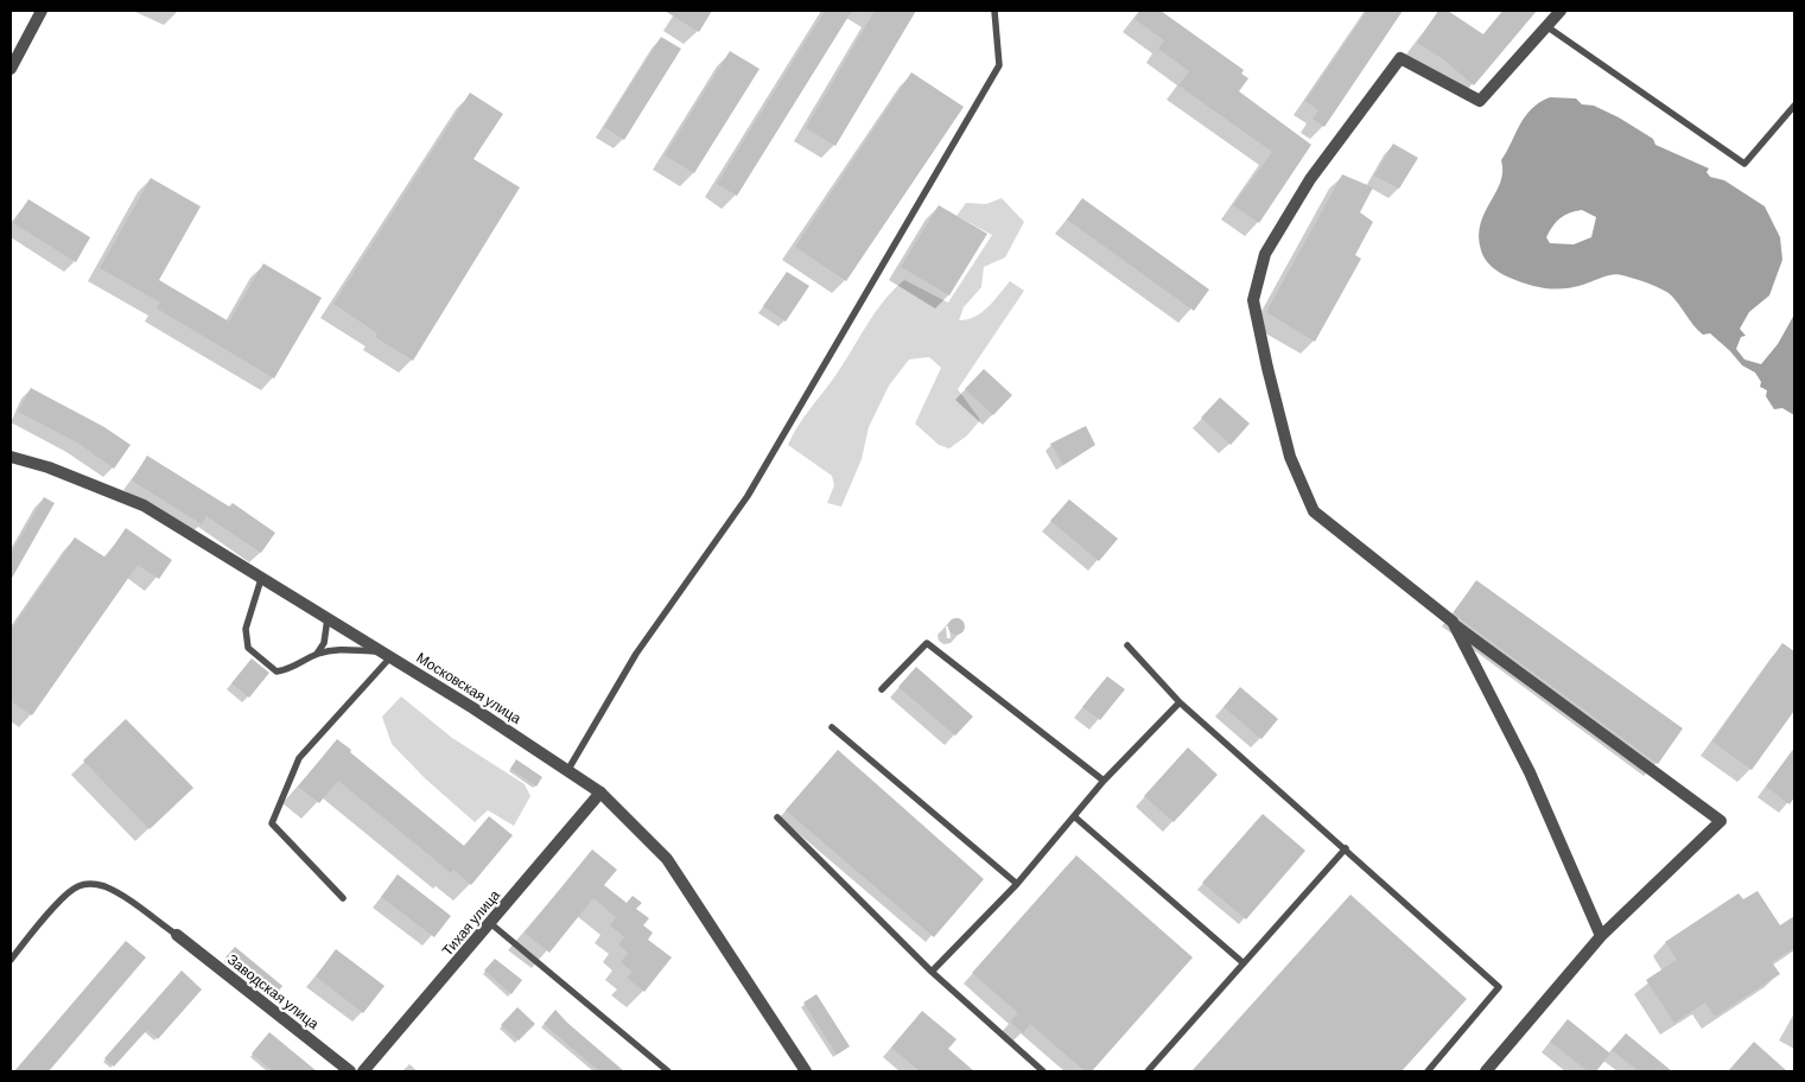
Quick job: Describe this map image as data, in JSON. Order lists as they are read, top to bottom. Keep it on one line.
{"streets":{"street":["Московская улица","Тихая улица","Заводская улица"]},"crossings":[["Московская улица","Тихая улица"]]}
